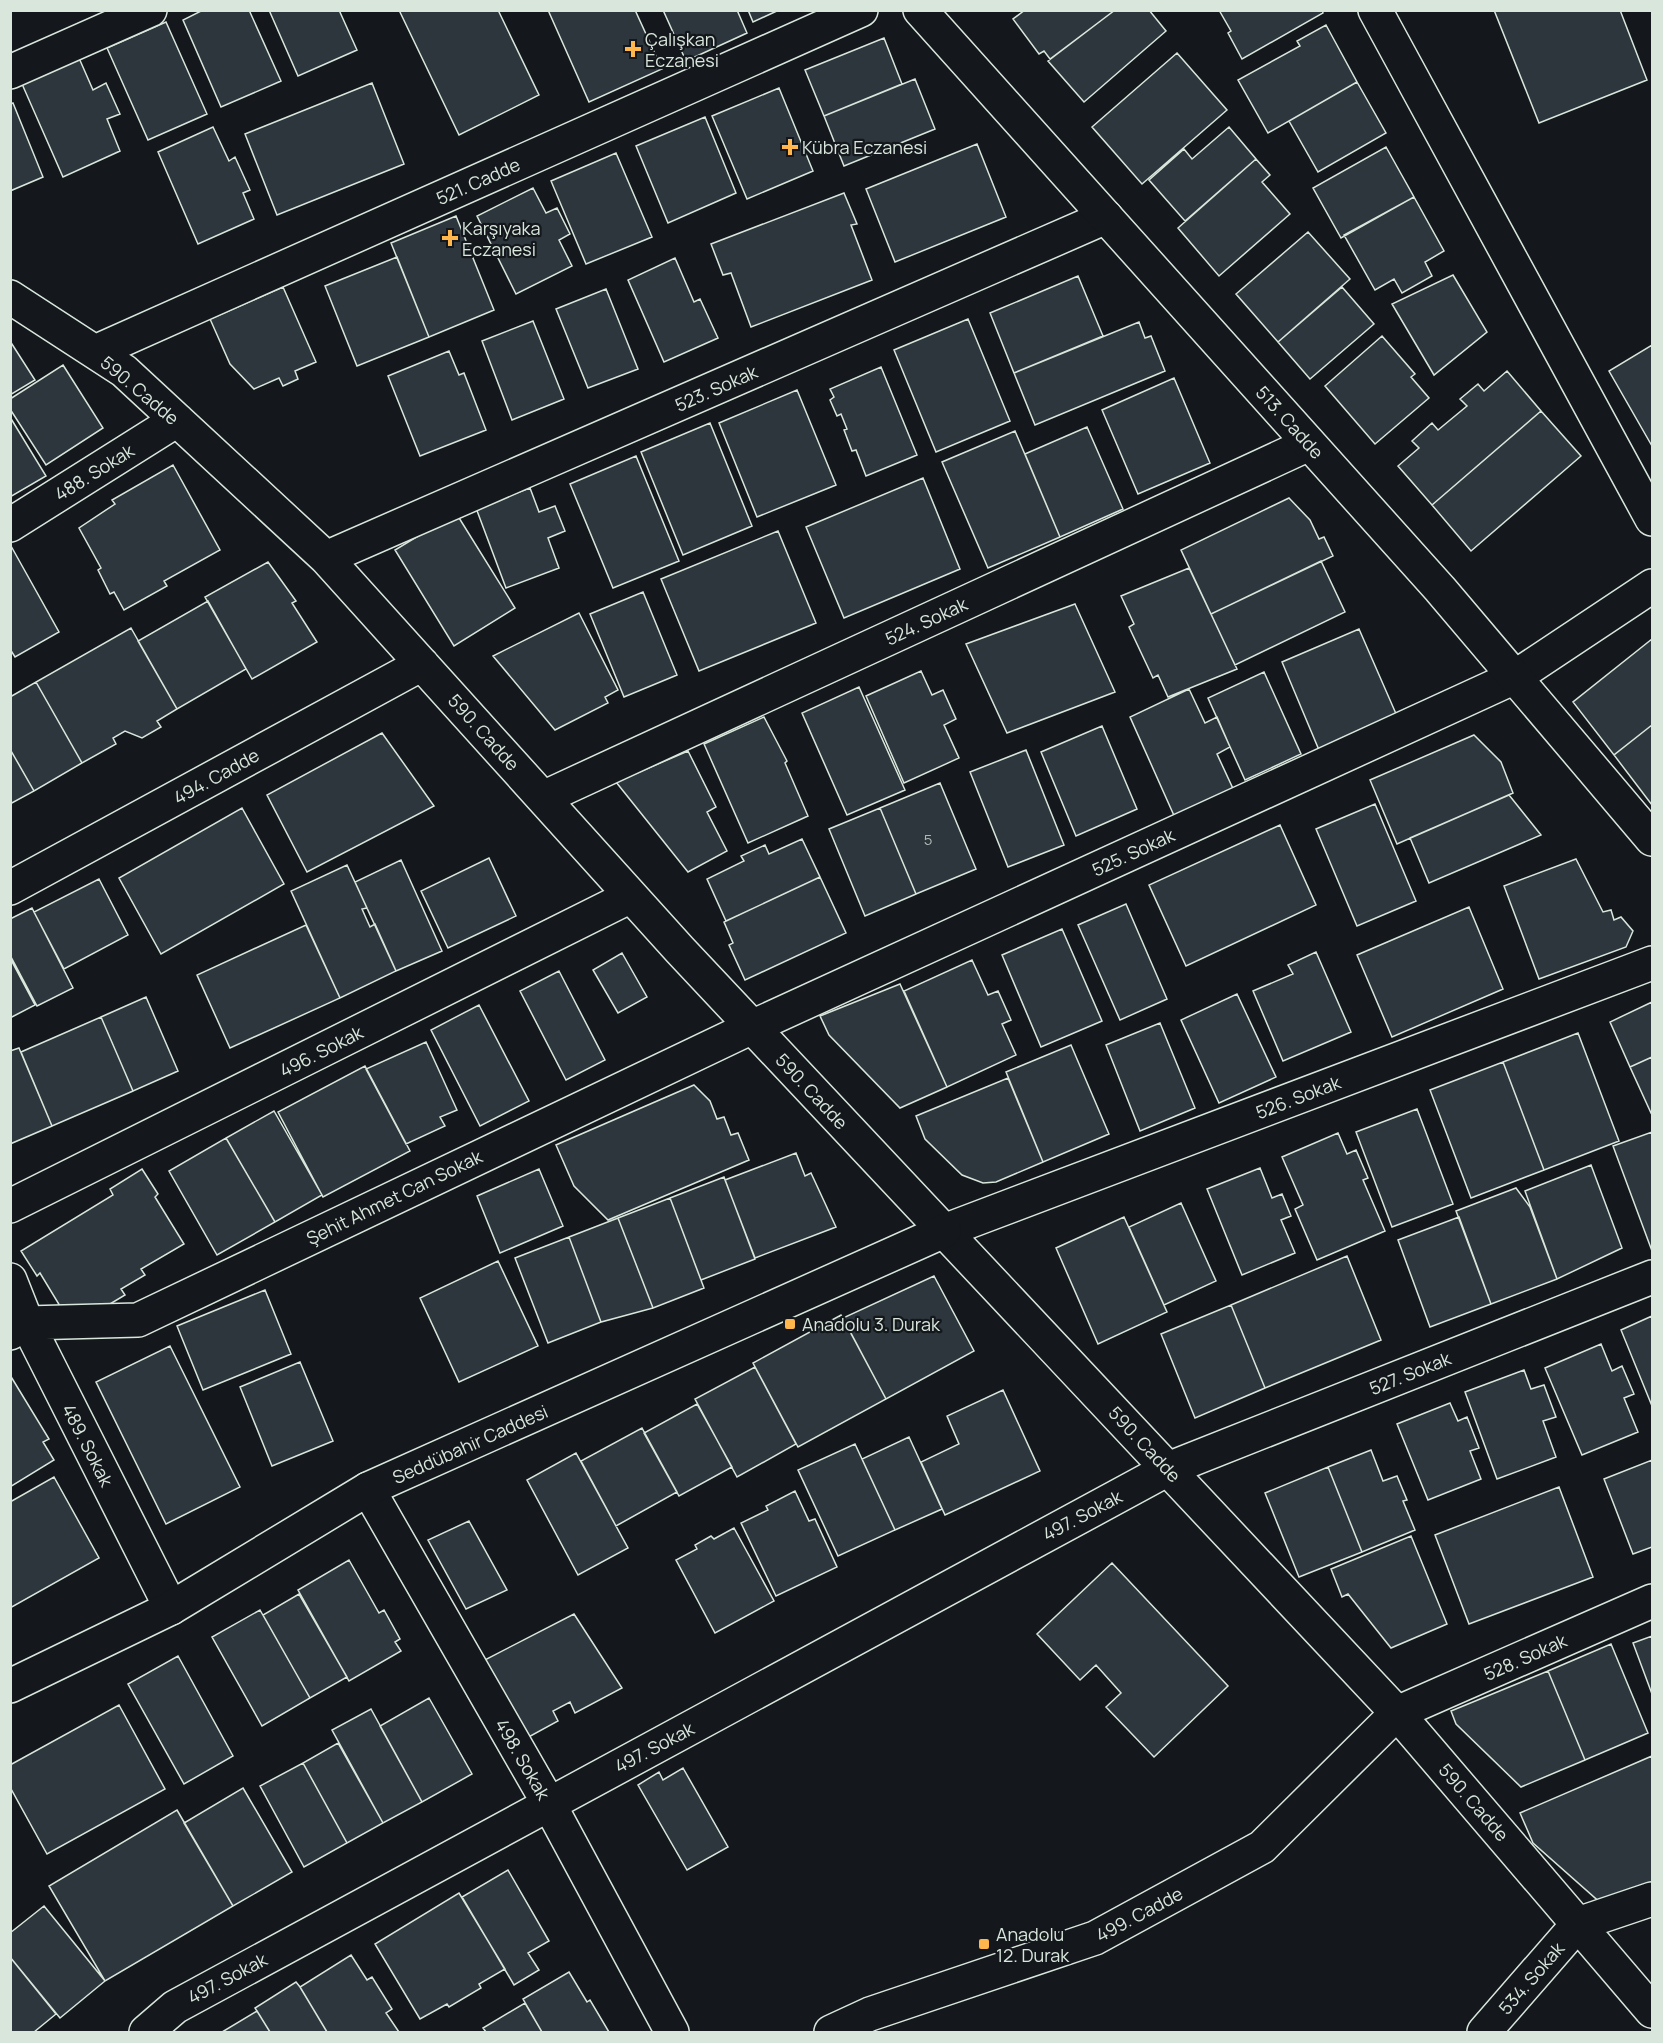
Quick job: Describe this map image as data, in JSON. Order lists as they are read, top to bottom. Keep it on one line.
{"streets":{"street":["521. Cadde","523. Sokak","590. Cadde","513. Cadde","488. Sokak","524. Sokak","494. Cadde","525. Sokak","496. Sokak","526. Sokak","Şehit Ahmet Can Sokak","527. Sokak","Seddübahir Caddesi","489. Sokak","497. Sokak","528. Sokak","498. Sokak","499. Cadde","534. Sokak"]},"crossings":[["521. Cadde","590. Cadde"],["523. Sokak","590. Cadde"],["523. Sokak","513. Cadde"],["590. Cadde","488. Sokak"],["590. Cadde","524. Sokak"],["590. Cadde","494. Cadde"],["590. Cadde","525. Sokak"],["590. Cadde","496. Sokak"],["590. Cadde","526. Sokak"],["590. Cadde","Şehit Ahmet Can Sokak"],["590. Cadde","527. Sokak"],["590. Cadde","Seddübahir Caddesi"],["590. Cadde","497. Sokak"],["590. Cadde","528. Sokak"],["590. Cadde","499. Cadde"],["590. Cadde","534. Sokak"],["513. Cadde","524. Sokak"],["513. Cadde","525. Sokak"],["525. Sokak","Şehit Ahmet Can Sokak"],["526. Sokak","Seddübahir Caddesi"],["Şehit Ahmet Can Sokak","489. Sokak"],["527. Sokak","497. Sokak"],["Seddübahir Caddesi","489. Sokak"],["Seddübahir Caddesi","498. Sokak"],["497. Sokak","498. Sokak"],["528. Sokak","499. Cadde"]],"places":{"health":["Çalışkan Eczanesi","Kübra Eczanesi","Karşıyaka Eczanesi"],"transit":["Anadolu 3. Durak","Anadolu 12. Durak"]},"house_numbers":["5"]}
